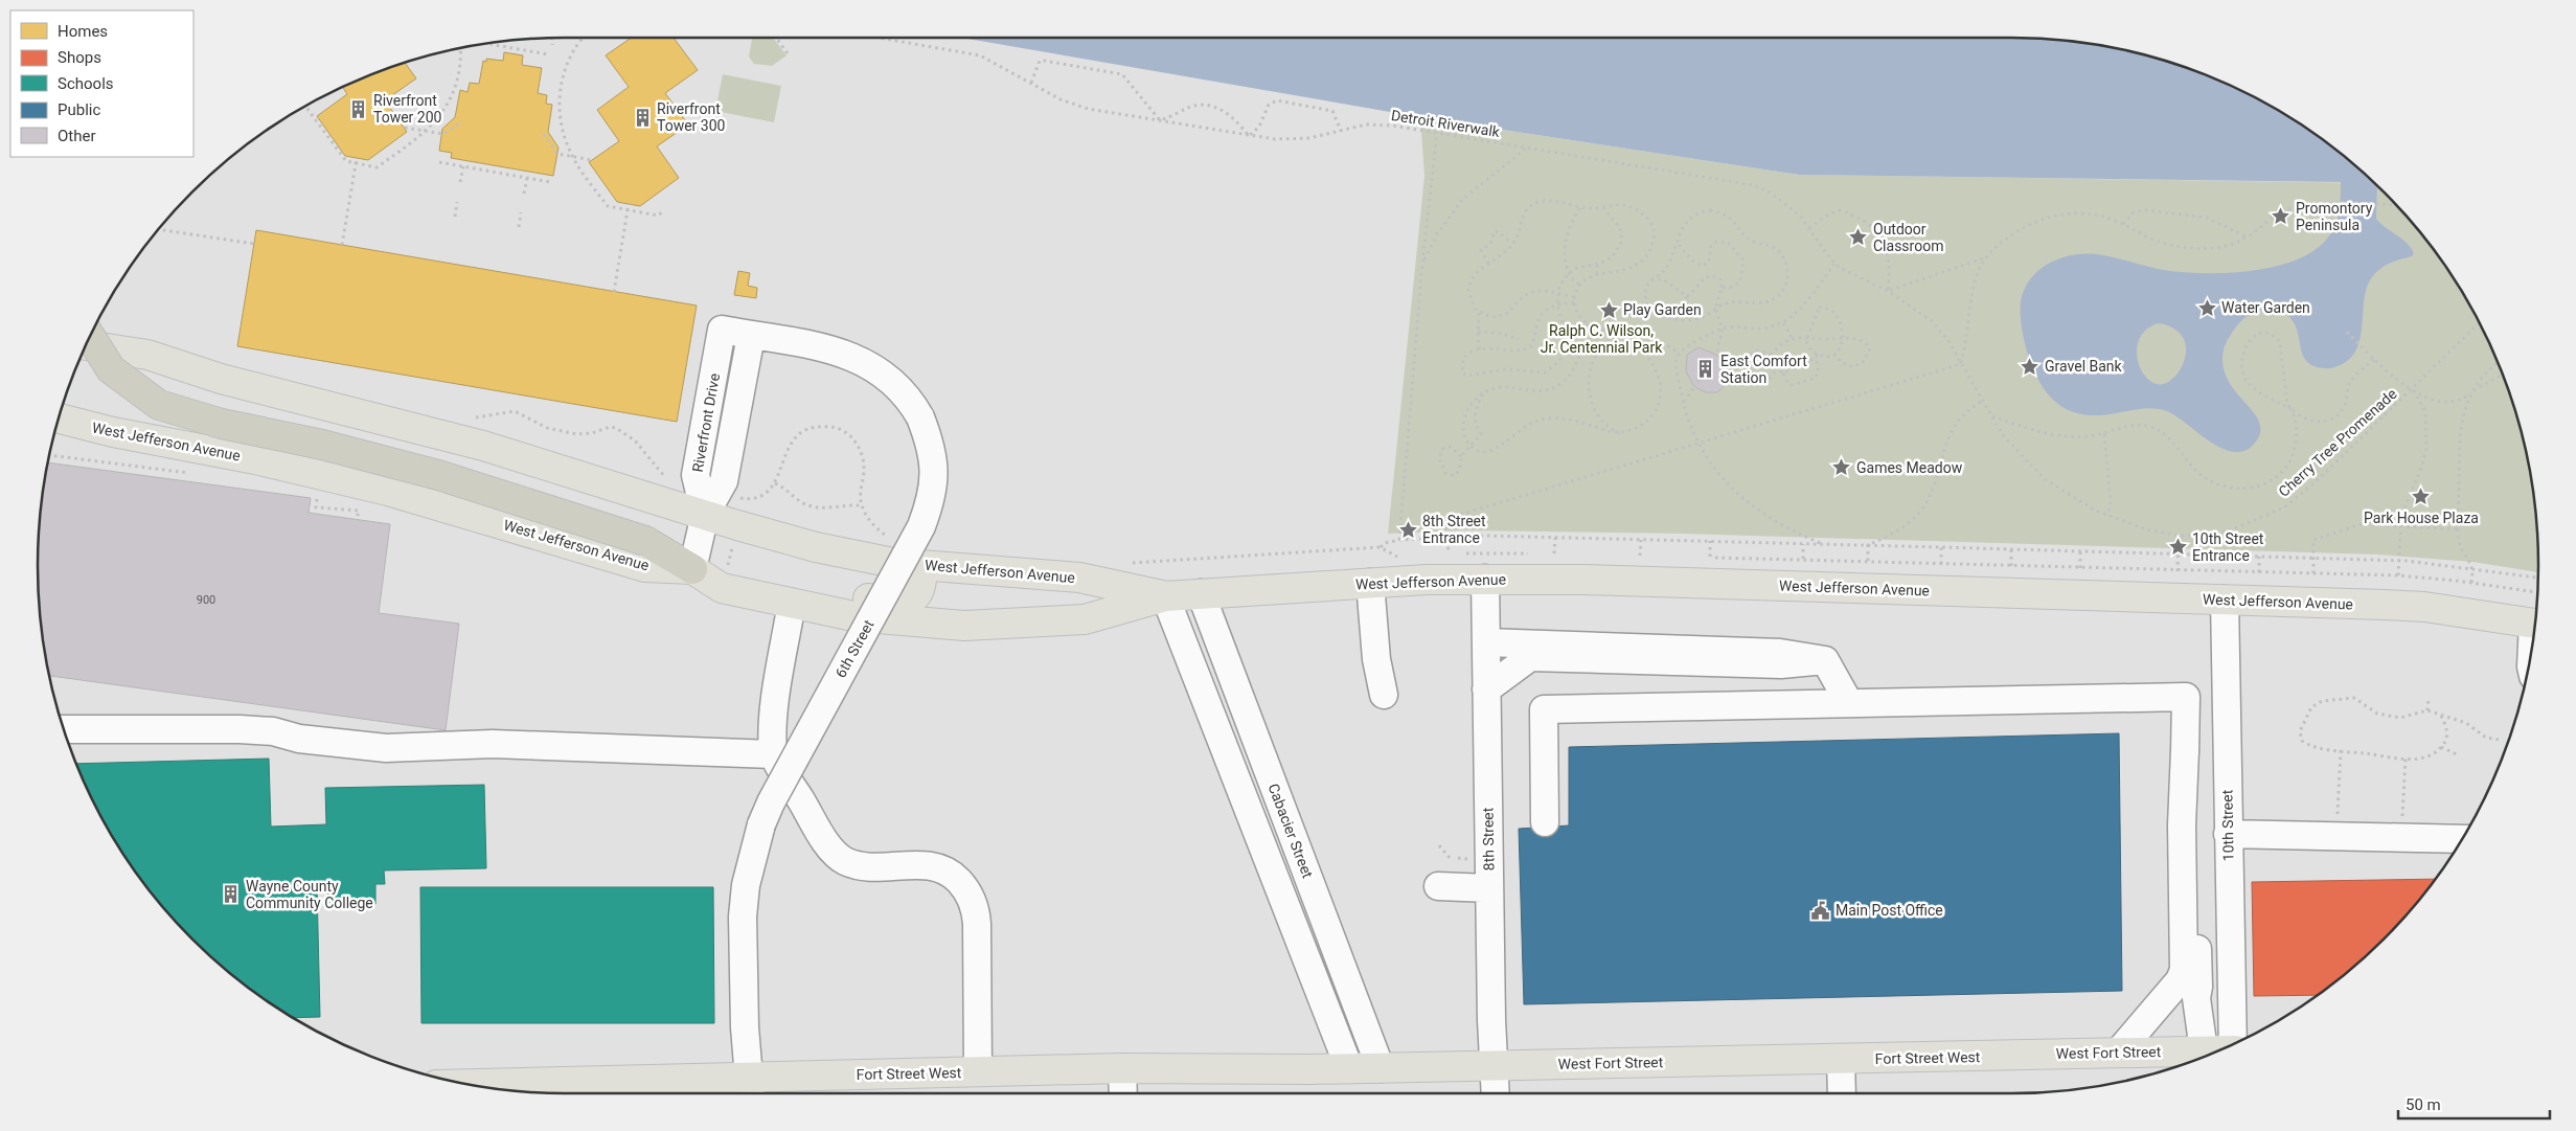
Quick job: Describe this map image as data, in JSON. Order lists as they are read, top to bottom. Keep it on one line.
{"streets":{"main road":["West Jefferson Avenue","West Fort Street","Fort Street West"],"street":["Riverfront Drive","6th Street","10th Street","Cabacier Street","8th Street"],"path":["Detroit Riverwalk","Cherry Tree Promenade"]},"crossings":[["Detroit Riverwalk","Cherry Tree Promenade"],["Riverfront Drive","West Jefferson Avenue"],["Riverfront Drive","6th Street"],["West Jefferson Avenue","10th Street"],["West Jefferson Avenue","Cabacier Street"],["West Jefferson Avenue","8th Street"],["6th Street","Fort Street West"],["Cabacier Street","West Fort Street"],["Cabacier Street","Fort Street West"],["8th Street","West Fort Street"],["West Fort Street","Fort Street West"]],"parks":["Ralph C. Wilson, Jr. Centennial Park"],"places":{"building":["Riverfront Tower 200","Riverfront Tower 300","East Comfort Station","Wayne County Community College"],"place":["Promontory Peninsula","Outdoor Classroom","Water Garden","Play Garden","Gravel Bank","Games Meadow","Park House Plaza","8th Street Entrance","10th Street Entrance"],"public building":["Main Post Office"]},"house_numbers":["900"],"legend":["Homes","Shops","Schools","Public","Other"],"scale_bar":"50 m"}
